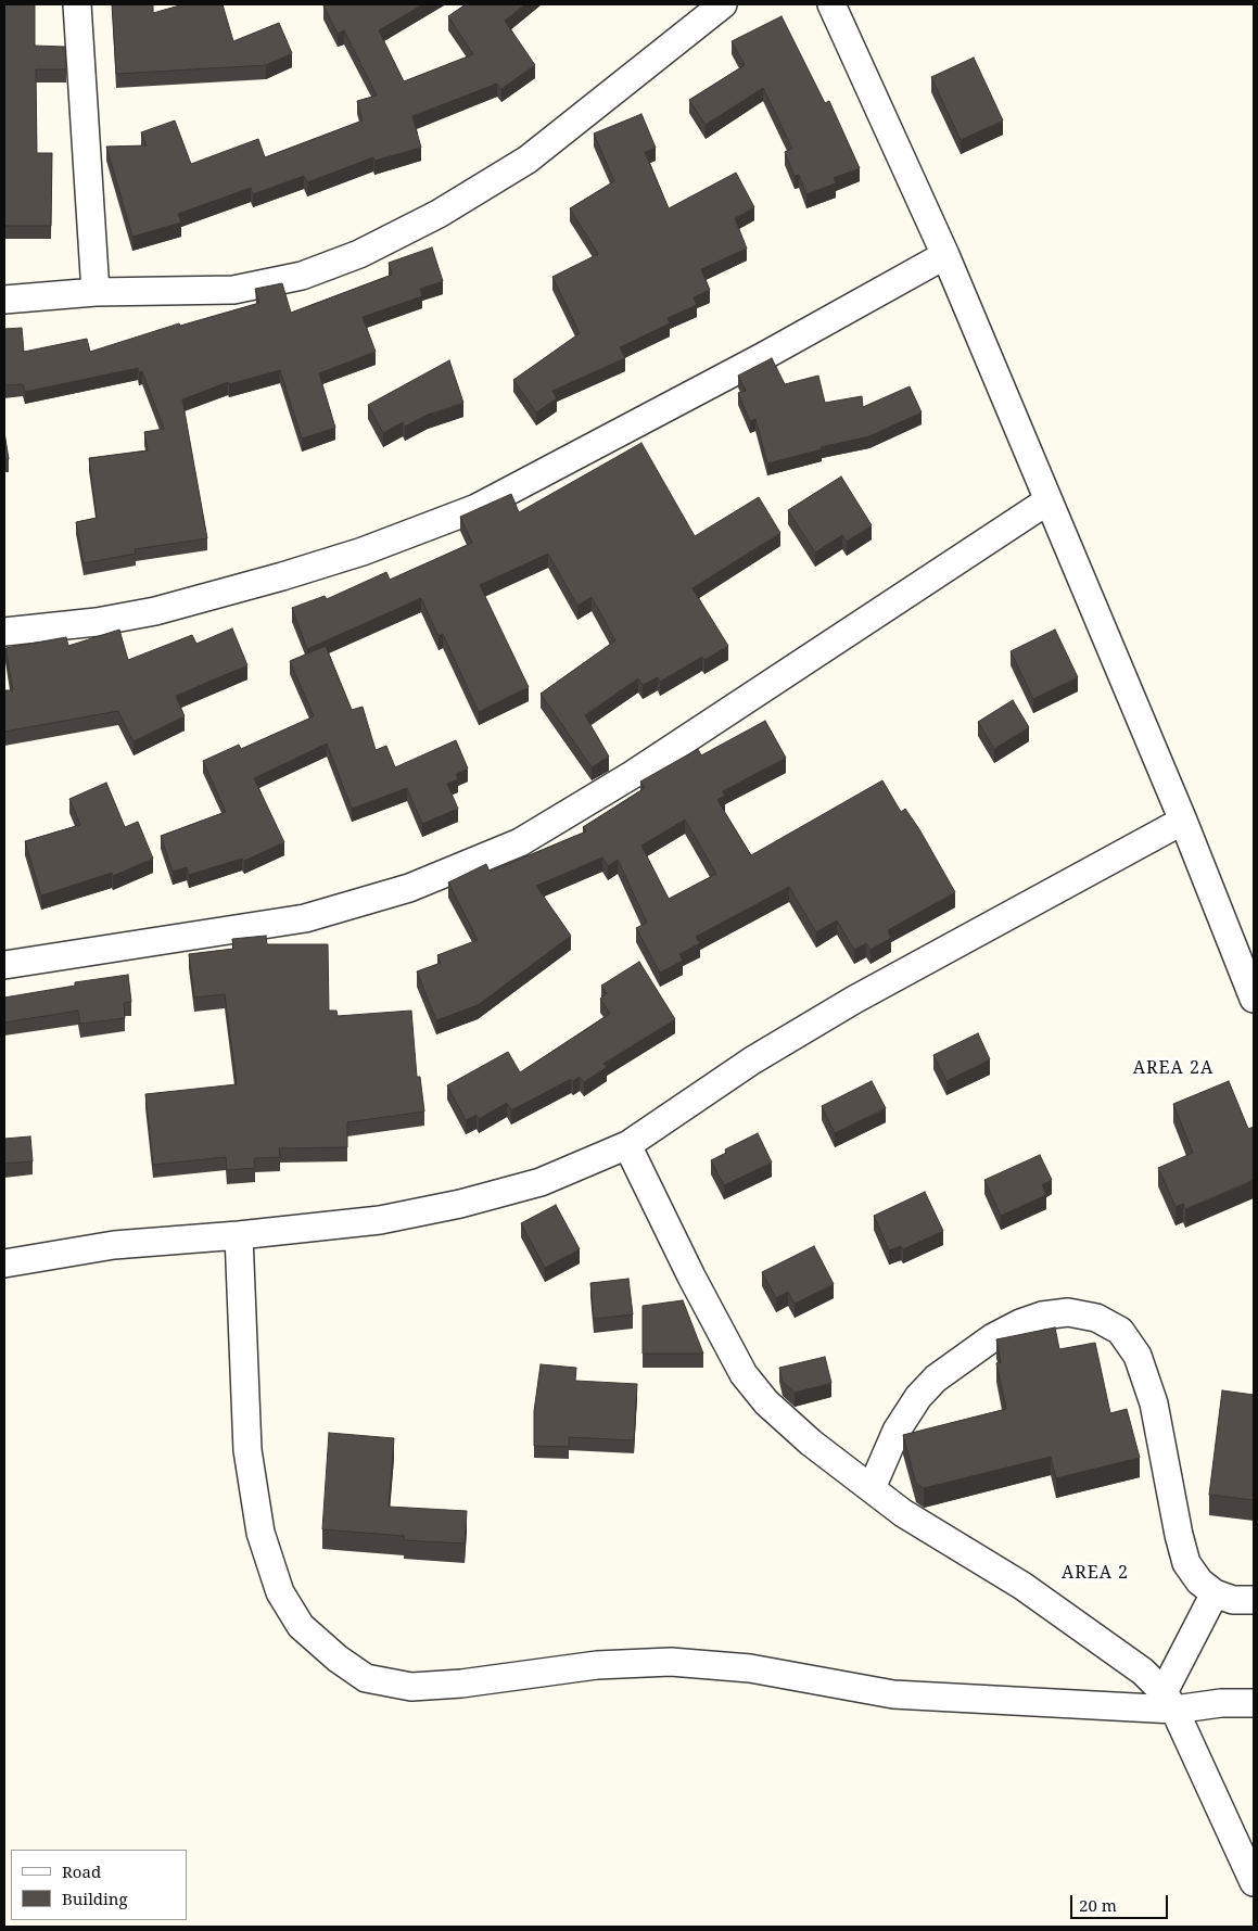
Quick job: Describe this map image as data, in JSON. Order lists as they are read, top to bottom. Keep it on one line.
{"districts":["AREA 2A","AREA 2"],"legend":["Road","Building"],"scale_bar":"20 m"}
